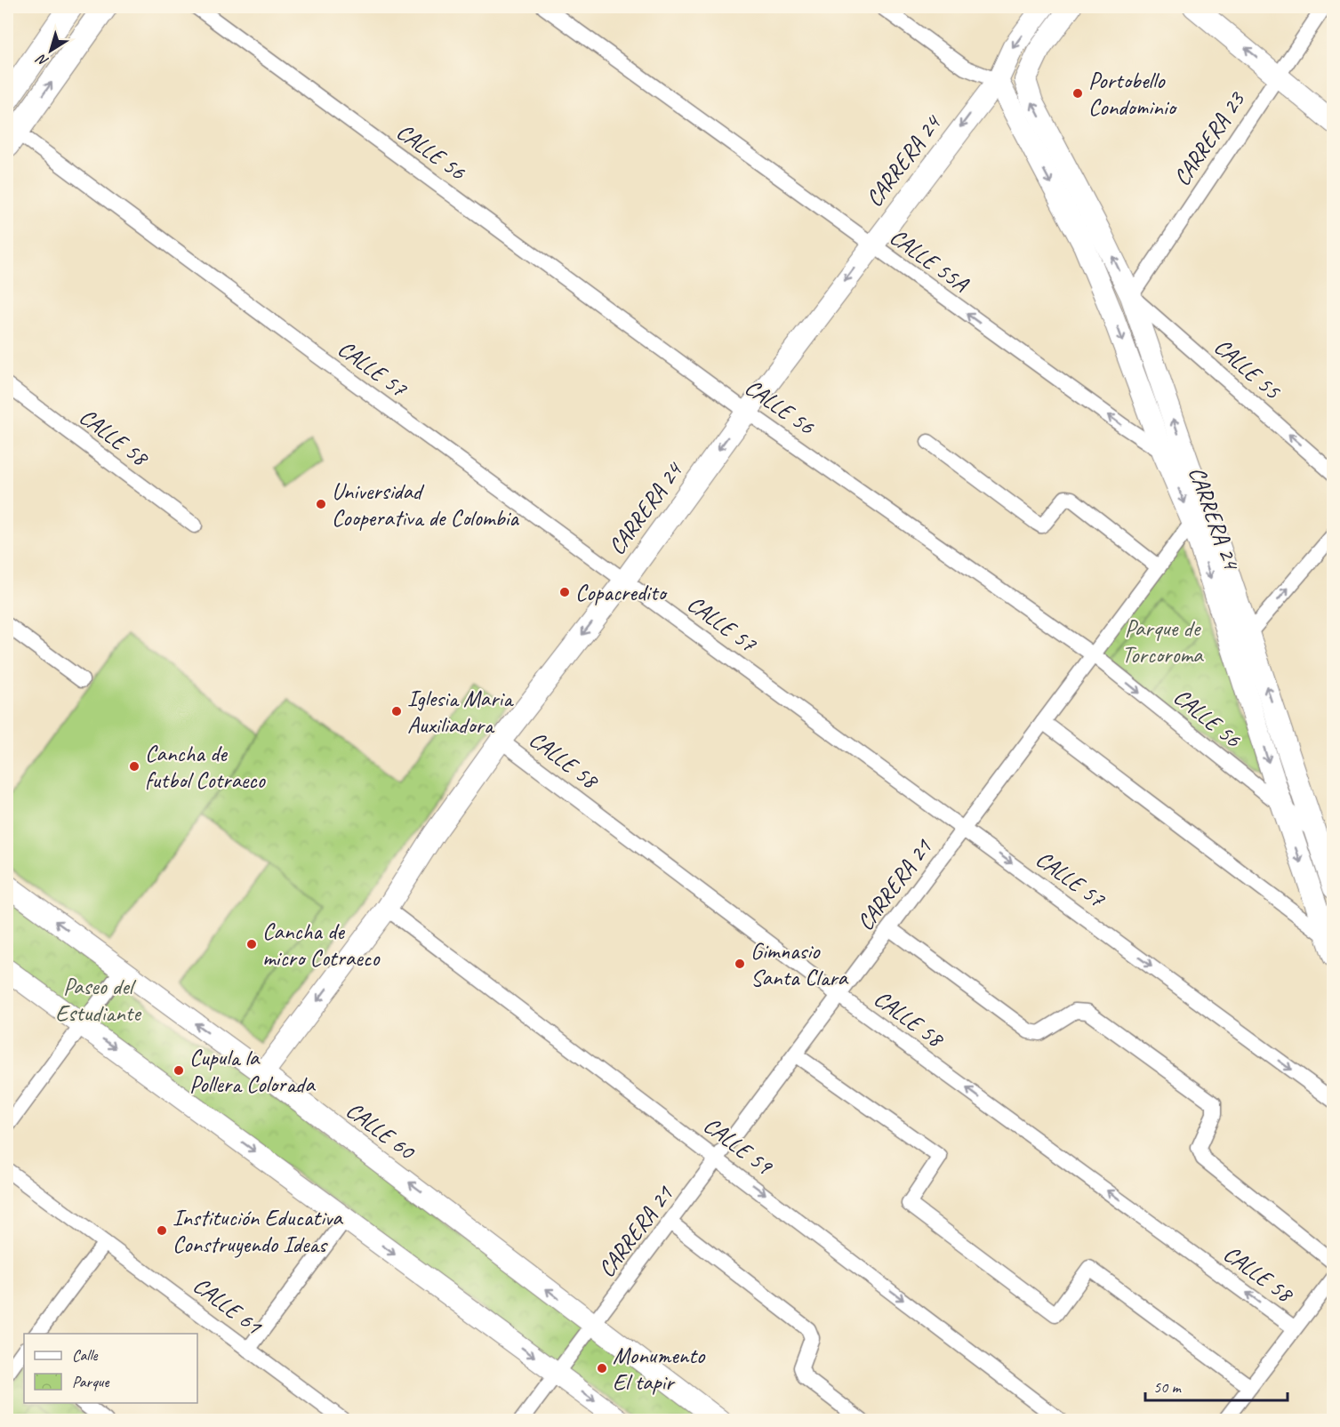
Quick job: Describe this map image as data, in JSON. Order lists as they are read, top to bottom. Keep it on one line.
{"streets":{"street":["CARRERA 23","CALLE 56","CARRERA 24","CALLE 55A","CALLE 57","CALLE 55","CALLE 58","CARRERA 21","CALLE 60","CALLE 59","CALLE 61"]},"crossings":[["CARRERA 23","CARRERA 24"],["CARRERA 23","CALLE 55"],["CALLE 56","CARRERA 24"],["CALLE 56","CARRERA 21"],["CARRERA 24","CALLE 55A"],["CARRERA 24","CALLE 57"],["CARRERA 24","CALLE 55"],["CARRERA 24","CALLE 58"],["CARRERA 24","CARRERA 21"],["CARRERA 24","CALLE 60"],["CARRERA 24","CALLE 59"],["CALLE 57","CARRERA 21"],["CALLE 58","CARRERA 21"],["CARRERA 21","CALLE 60"],["CARRERA 21","CALLE 59"]],"one_way":["CALLE 55A","CALLE 55","CALLE 58"],"parks":["Parque de Torcoroma","Paseo del Estudiante"],"places":["Portobello Condominio","Universidad Cooperativa de Colombia","Copacredito","Iglesia Maria Auxiliadora","Cancha de futbol Cotraeco","Cancha de micro Cotraeco","Gimnasio Santa Clara","Cupula la Pollera Colorada","Institución Educativa Construyendo Ideas","Monumento El tapir"],"legend":["Calle","Parque"],"scale_bar":"50 m","north":"bottom left"}
